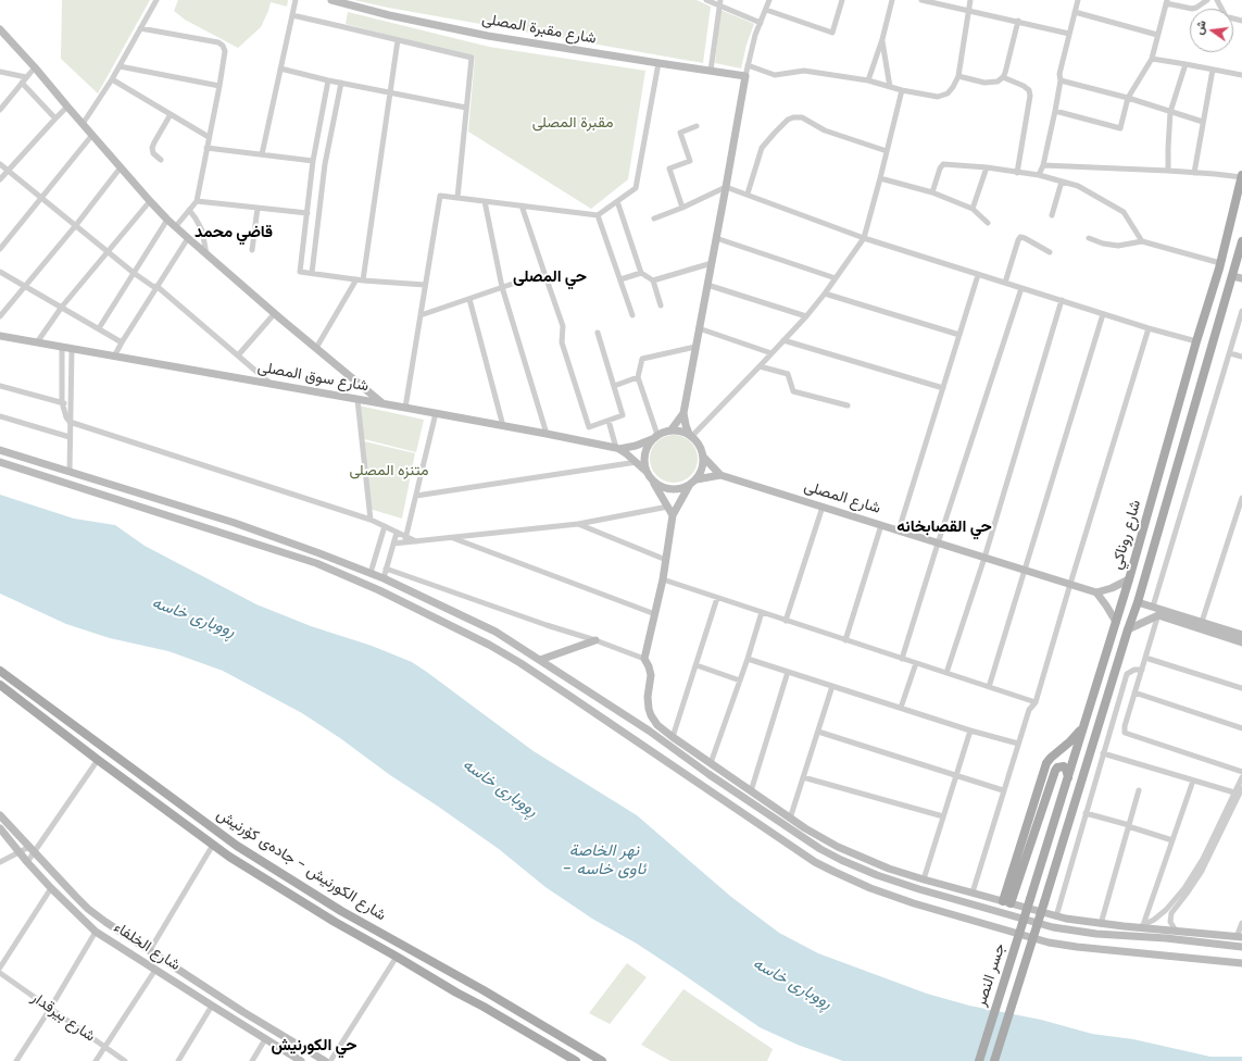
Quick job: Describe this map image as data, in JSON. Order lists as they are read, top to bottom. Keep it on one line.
{"streets":{"main road":["شارع روناكي","شارع الكورنيش - جادەی کۆرنیش","جسر النصر"],"street":["شارع مقبرة المصلى","شارع سوق المصلى","شارع المصلى","شارع الخلفاء","شارع بيرقدار"]},"crossings":[["شارع سوق المصلى","شارع المصلى"],["شارع روناكي","جسر النصر"]],"districts":["قاضي محمد","حي المصلى","حي القصابخانه","حي الكورنيش"],"water":["ڕووباری خاسە","نهر الخاصة - ئاوی خاسە"],"parks":["مقبرة المصلى","متنزه المصلى"],"north":"left"}
